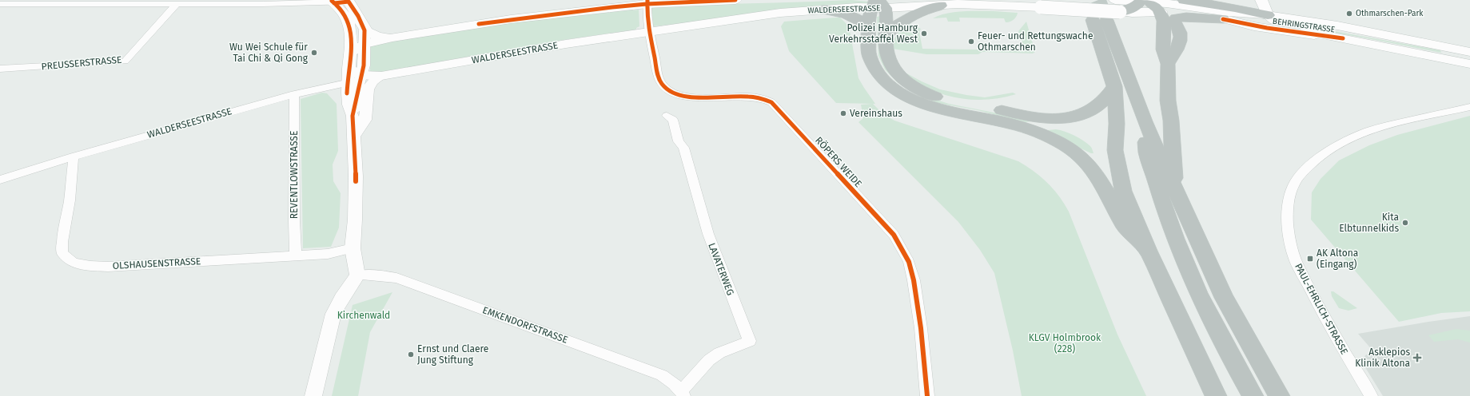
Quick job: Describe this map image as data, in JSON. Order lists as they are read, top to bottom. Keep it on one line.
{"streets":{"main road":["WALDERSEESTRASSE","BEHRINGSTRASSE"],"street":["PREUSSERSTRASSE","RÖPERS WEIDE","REVENTLOWSTRASSE","OLSHAUSENSTRASSE","LAVATERWEG","PAUL-EHRLICH-STRASSE","EMKENDORFSTRASSE"]},"crossings":[["WALDERSEESTRASSE","BEHRINGSTRASSE"],["WALDERSEESTRASSE","RÖPERS WEIDE"],["WALDERSEESTRASSE","REVENTLOWSTRASSE"],["WALDERSEESTRASSE","OLSHAUSENSTRASSE"],["REVENTLOWSTRASSE","OLSHAUSENSTRASSE"],["LAVATERWEG","EMKENDORFSTRASSE"]],"parks":["Kirchenwald","KLGV Holmbrook (228)"],"places":{"other":["Othmarschen-Park","Polizei Hamburg Verkehrsstaffel West","Feuer- und Rettungswache Othmarschen","Wu Wei Schule für Tai Chi & Qi Gong","Vereinshaus","Kita Elbtunnelkids","Ernst und Claere Jung Stiftung"],"transit":["AK Altona (Eingang)"],"health":["Asklepios Klinik Altona"]}}
